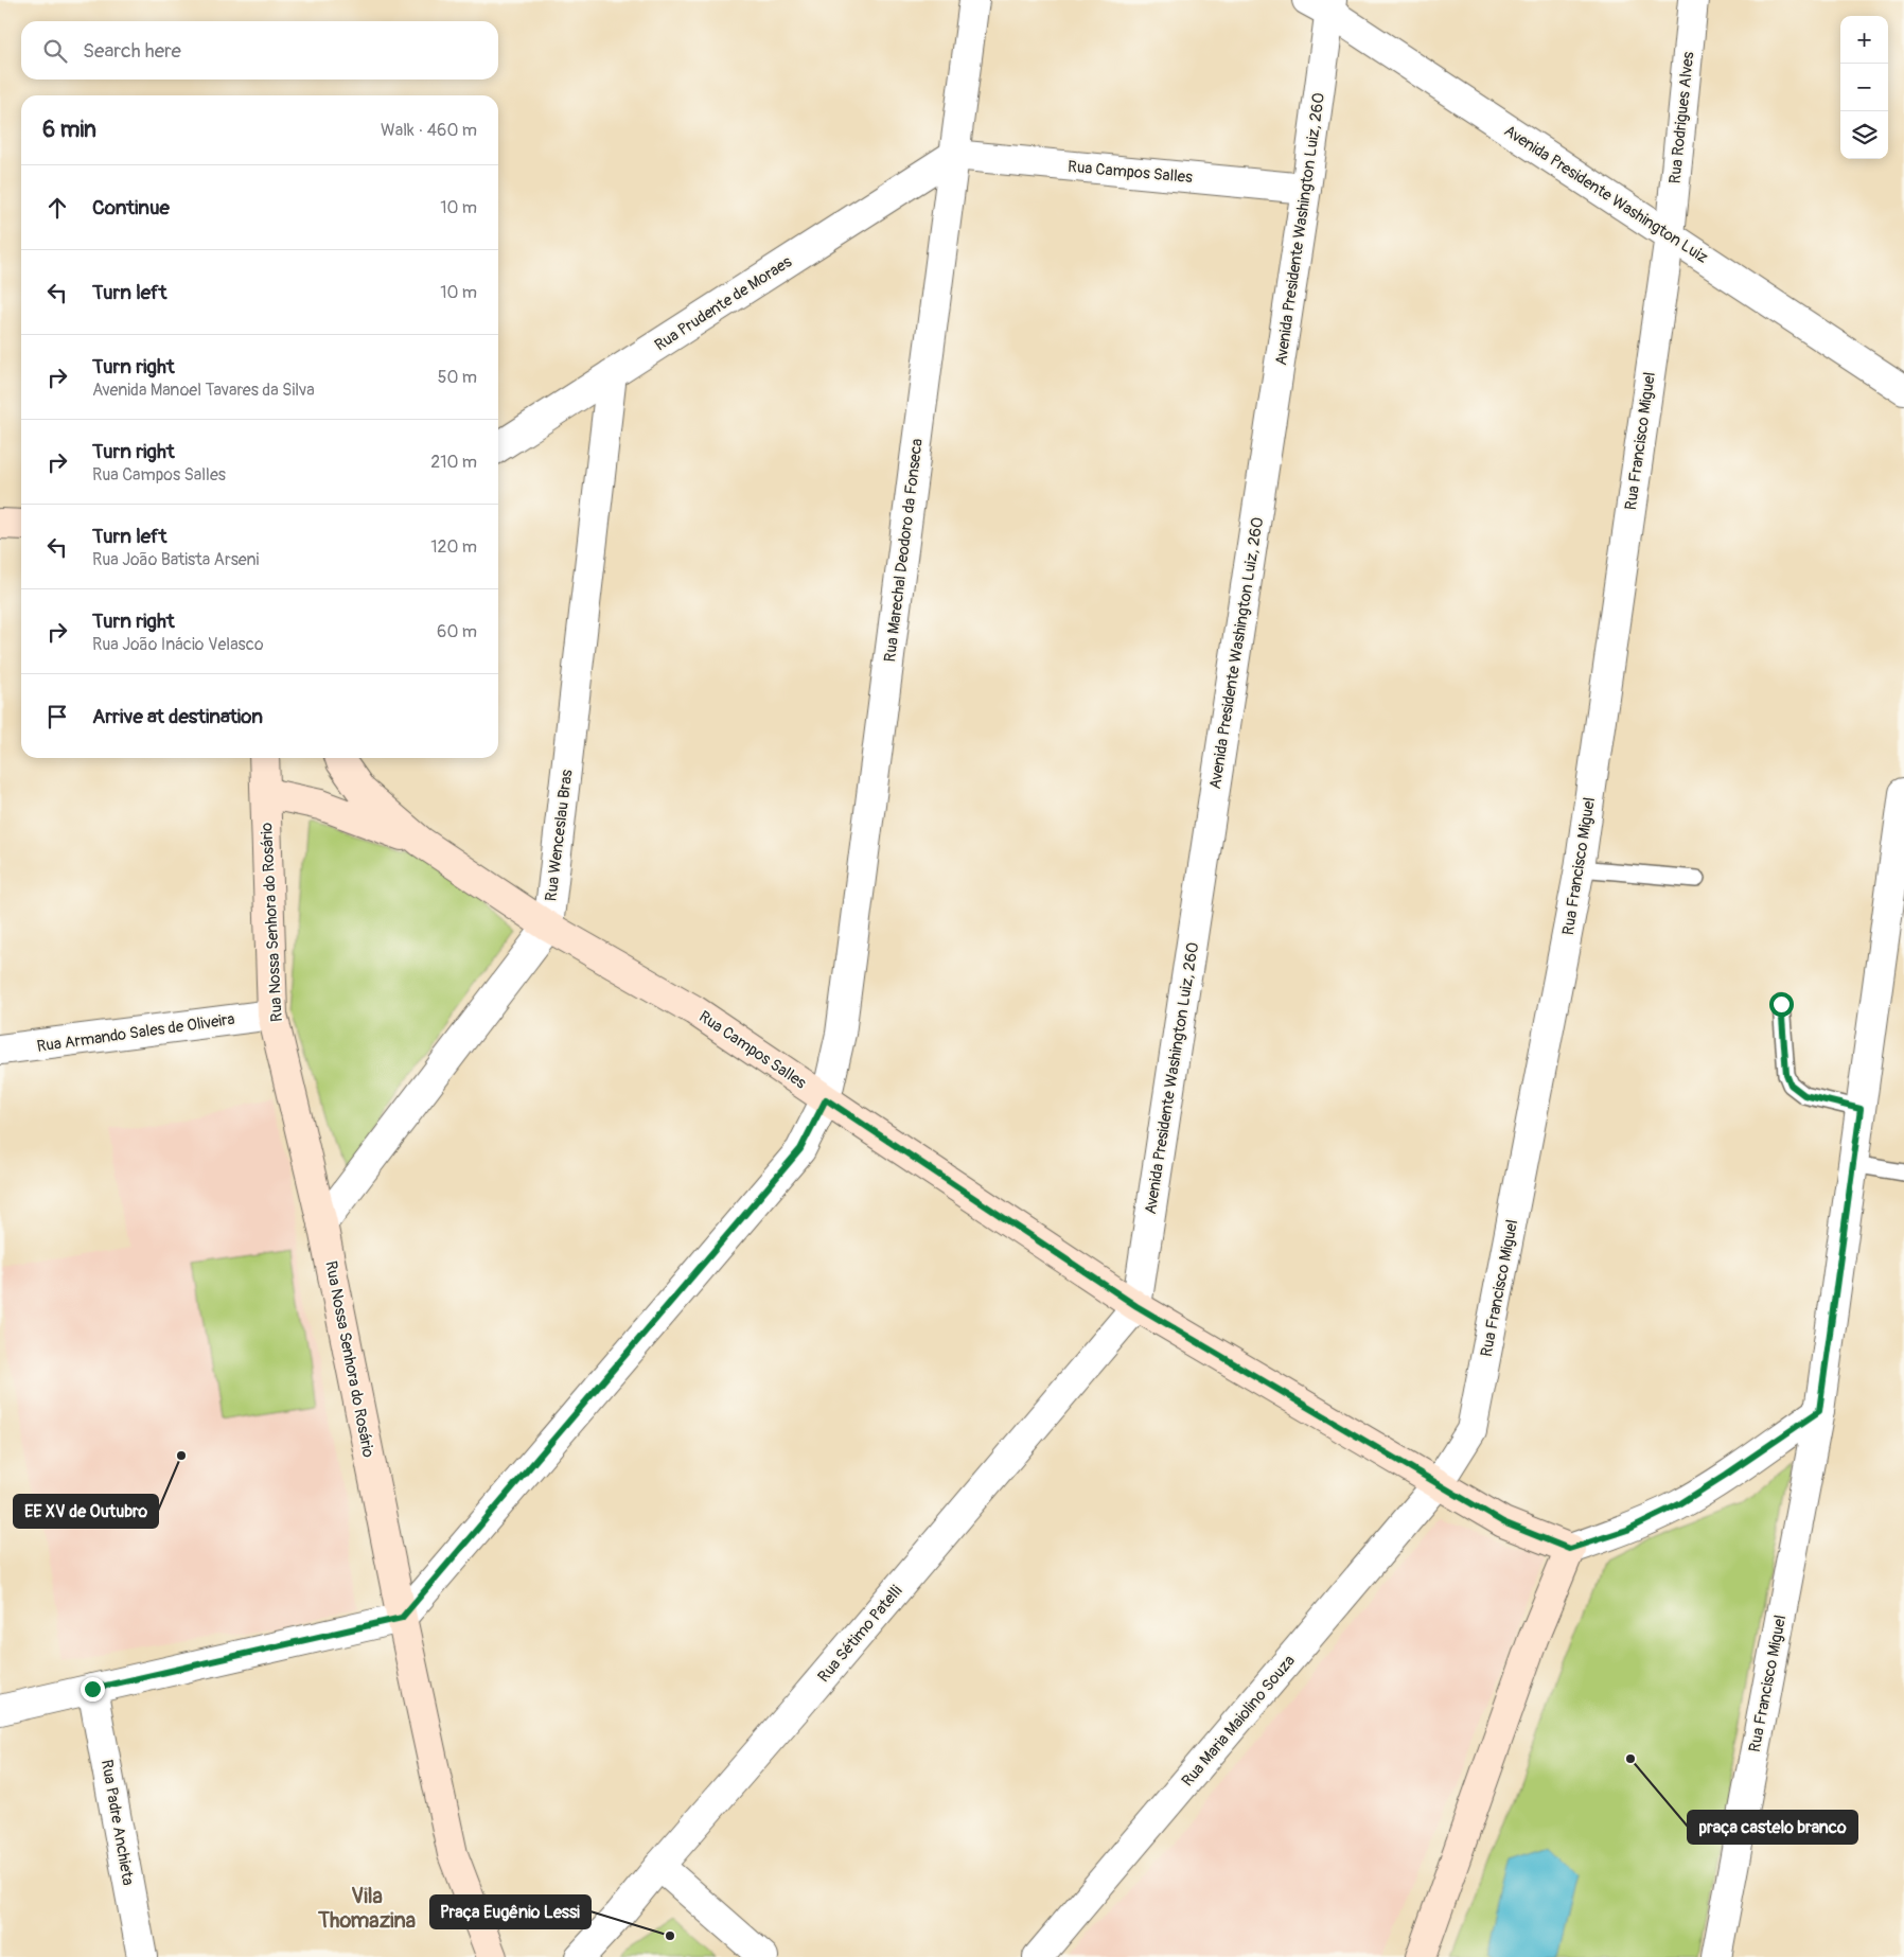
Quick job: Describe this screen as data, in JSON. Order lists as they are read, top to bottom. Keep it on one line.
{"streets":{"main road":["Rua Campos Salles","Rua Nossa Senhora do Rosário"],"street":["Rua Rodrigues Alves","Avenida Presidente Washington Luiz","Avenida Presidente Washington Luiz, 260","Rua Prudente de Moraes","Rua Francisco Miguel","Rua Marechal Deodoro da Fonseca","Rua Wenceslau Bras","Rua Armando Sales de Oliveira","Rua Sétimo Patelli","Rua Maria Maiolino Souza","Rua Padre Anchieta"]},"crossings":[["Rua Rodrigues Alves","Avenida Presidente Washington Luiz"],["Rua Rodrigues Alves","Rua Francisco Miguel"],["Rua Campos Salles","Avenida Presidente Washington Luiz, 260"],["Rua Campos Salles","Rua Prudente de Moraes"],["Rua Campos Salles","Rua Francisco Miguel"],["Rua Campos Salles","Rua Marechal Deodoro da Fonseca"],["Rua Campos Salles","Rua Wenceslau Bras"],["Rua Campos Salles","Rua Sétimo Patelli"],["Rua Campos Salles","Rua Maria Maiolino Souza"],["Avenida Presidente Washington Luiz","Avenida Presidente Washington Luiz, 260"],["Avenida Presidente Washington Luiz","Rua Francisco Miguel"],["Avenida Presidente Washington Luiz, 260","Rua Sétimo Patelli"],["Rua Prudente de Moraes","Rua Marechal Deodoro da Fonseca"],["Rua Prudente de Moraes","Rua Wenceslau Bras"],["Rua Francisco Miguel","Rua Maria Maiolino Souza"],["Rua Marechal Deodoro da Fonseca","Rua Nossa Senhora do Rosário"],["Rua Nossa Senhora do Rosário","Rua Armando Sales de Oliveira"]],"districts":["Vila Thomazina"],"places":["EE XV de Outubro","praça castelo branco","Praça Eugênio Lessi"],"page":{"map_buttons":["+","−"],"search":"Search here","heading":["6 min","Walk · 460 m"],"list":[["Continue","10 m"],["Turn left","10 m"],["Turn right","Avenida Manoel Tavares da Silva","50 m"],["Turn right","Rua Campos Salles","210 m"],["Turn left","Rua João Batista Arseni","120 m"],["Turn right","Rua João Inácio Velasco","60 m"],"Arrive at destination"]}}
